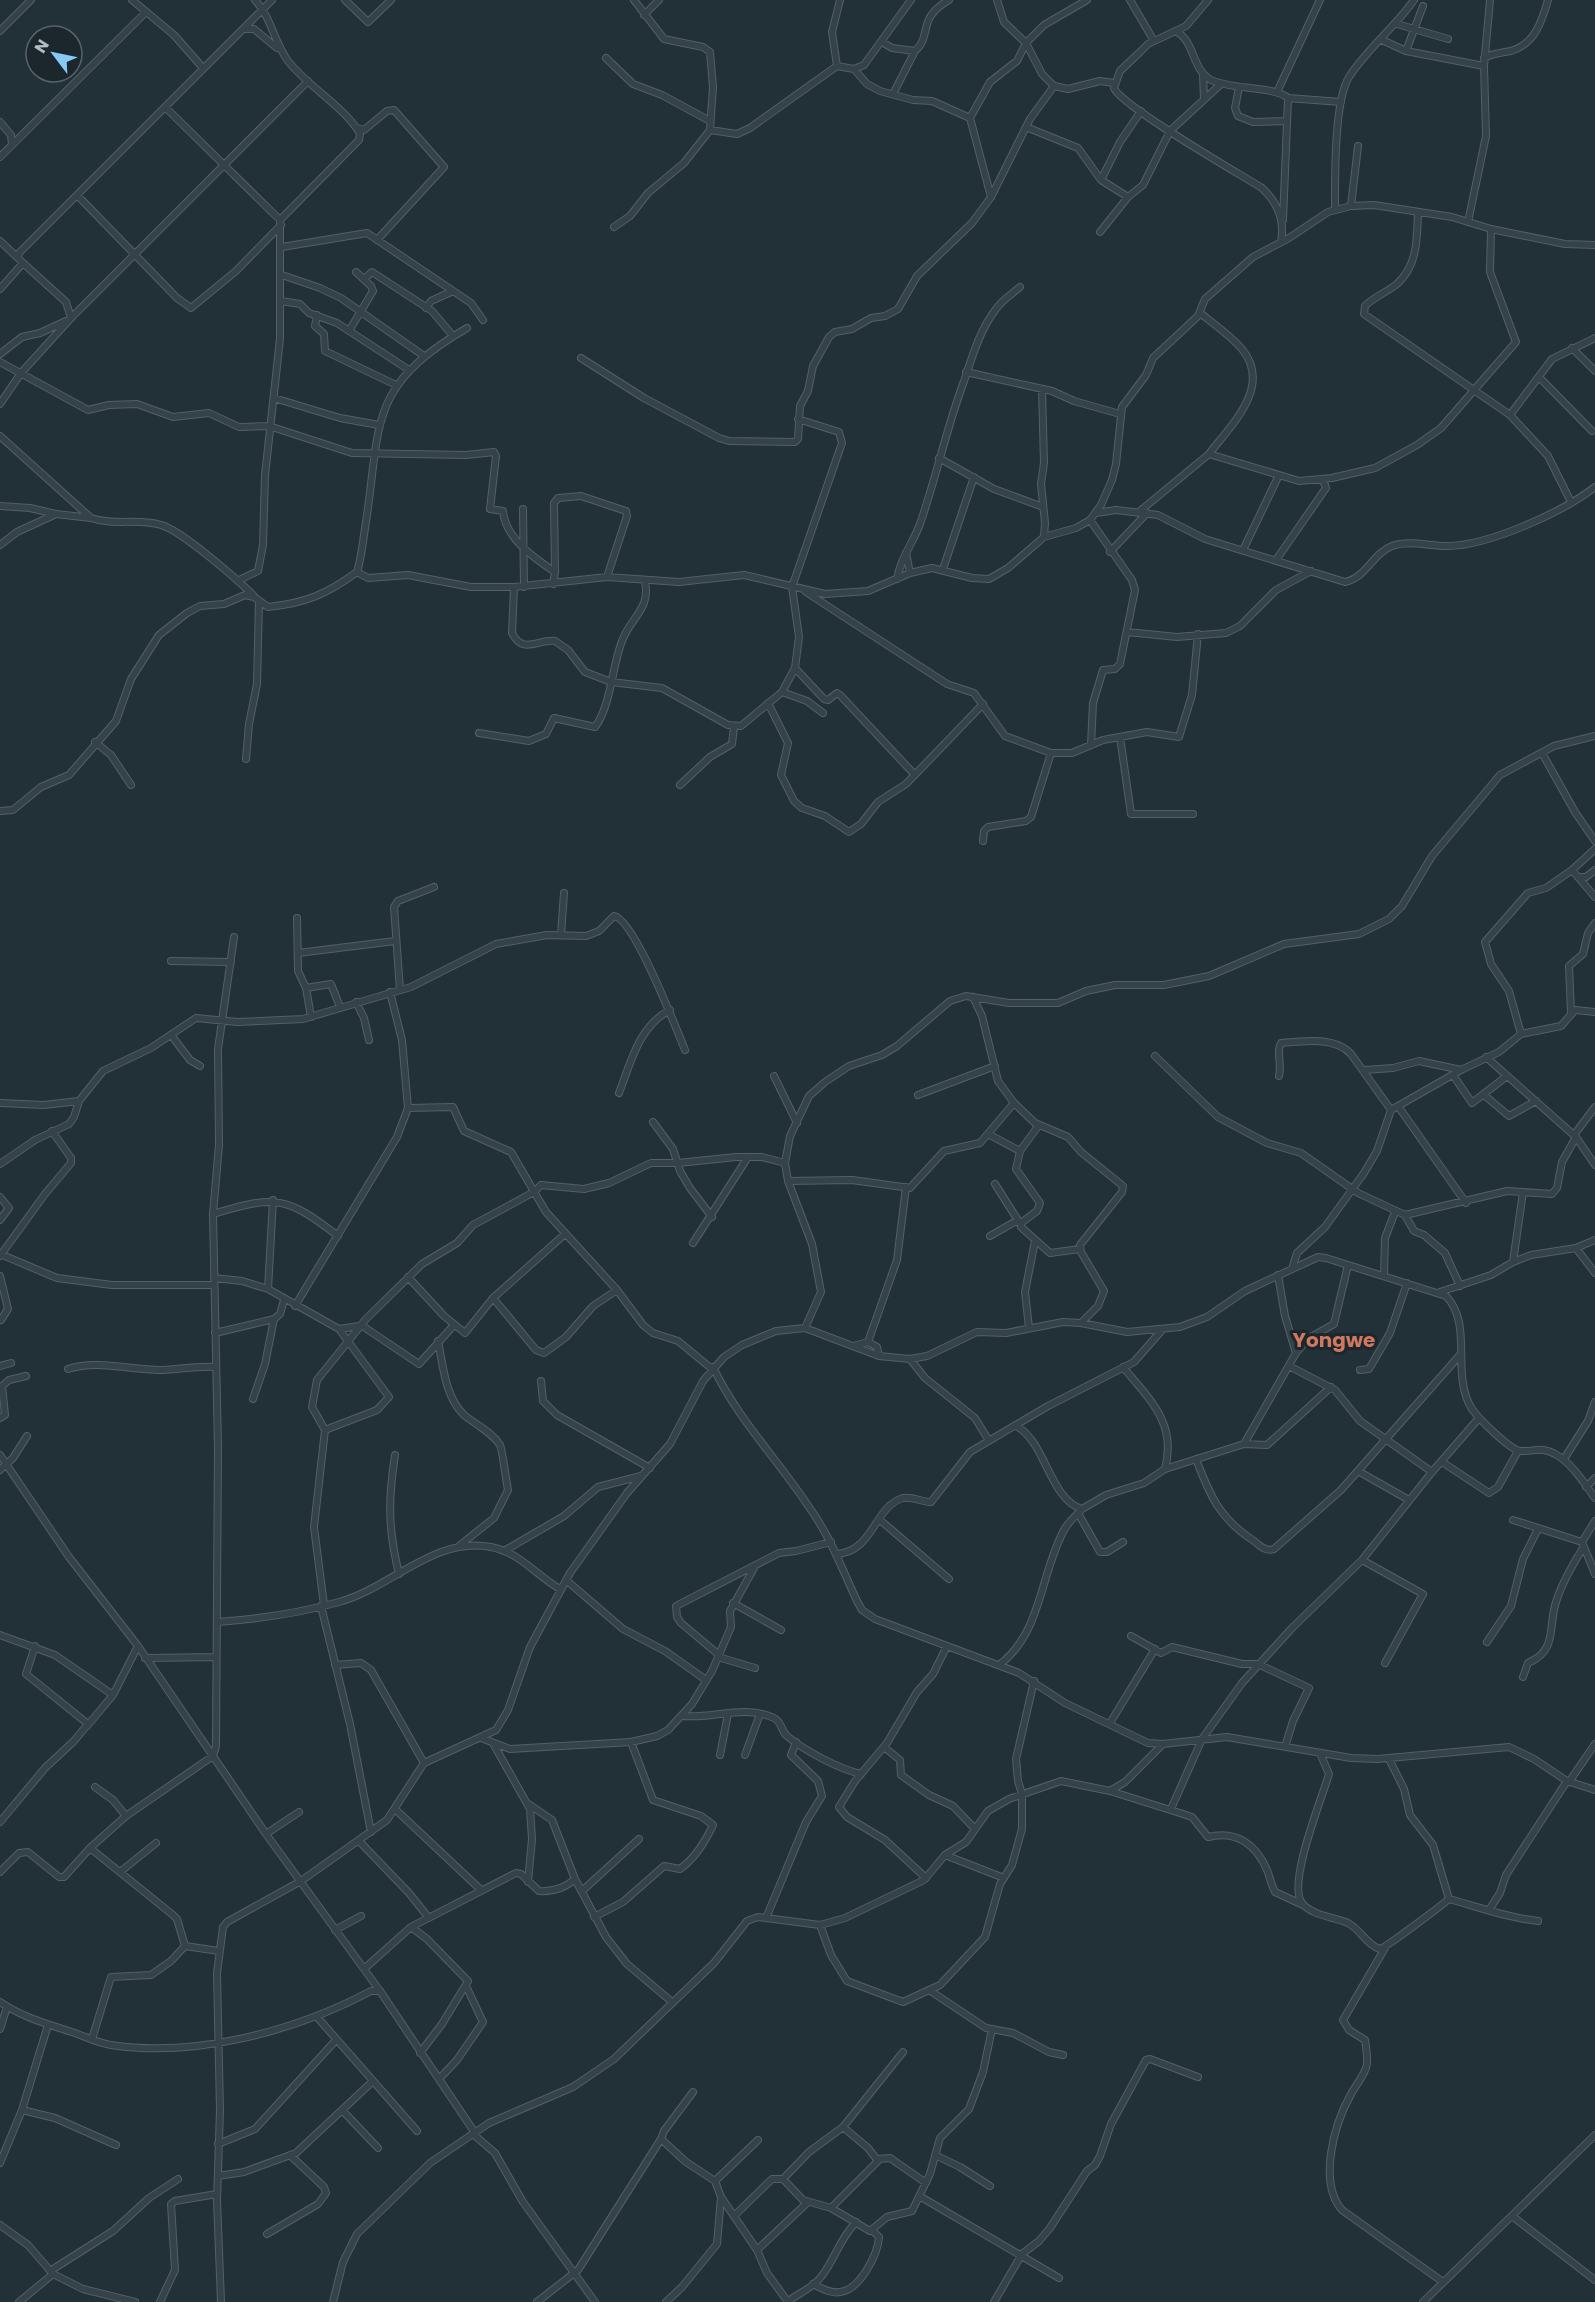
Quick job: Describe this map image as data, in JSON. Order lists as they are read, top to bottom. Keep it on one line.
{"districts":["Yongwe"],"north":"top left"}
